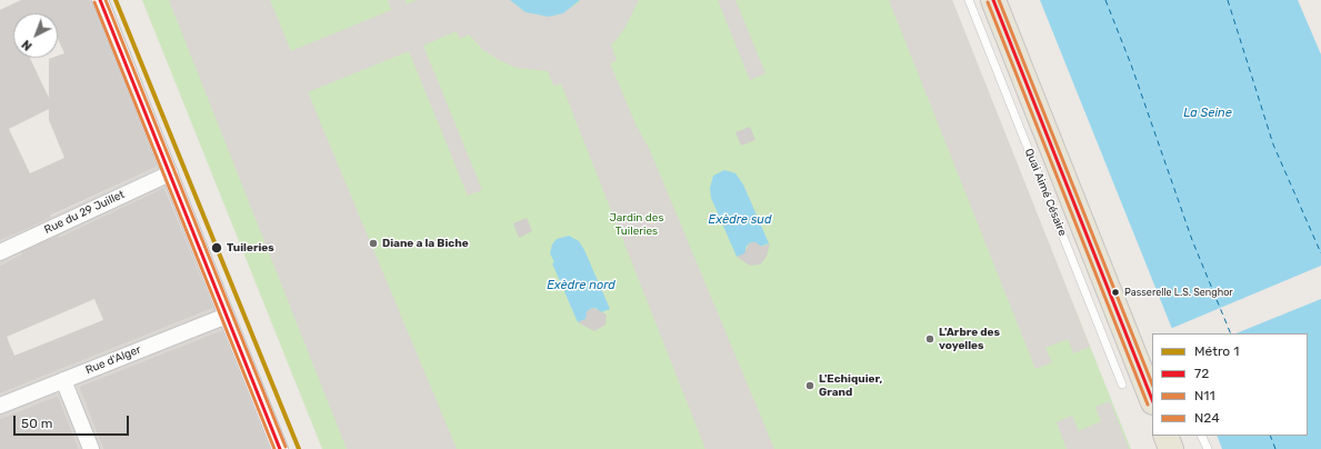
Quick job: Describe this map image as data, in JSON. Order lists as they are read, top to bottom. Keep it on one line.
{"streets":{"main road":["Quai Aimé Césaire"],"street":["Rue du 29 Juillet","Rue d'Alger"]},"water":["La Seine","Exèdre sud","Exèdre nord"],"parks":["Jardin des Tuileries"],"places":["Diane a la Biche","Tuileries","Passerelle L.S. Senghor","L'Arbre des voyelles","L'Echiquier, Grand"],"lines":["metro line 1","transit line 72","transit line N24","transit line N11"],"legend":["Métro 1","72","N11","N24"],"scale_bar":"50 m","north":"bottom left"}
